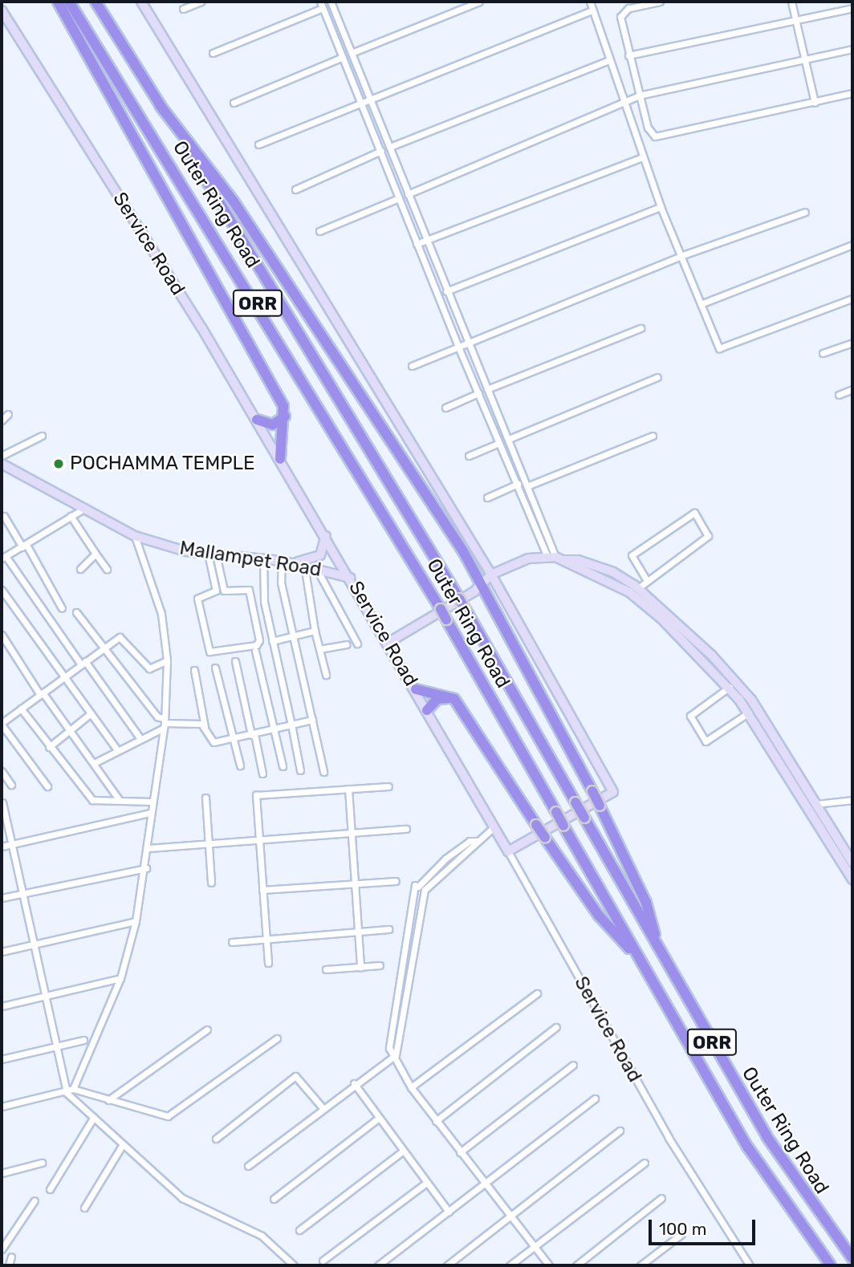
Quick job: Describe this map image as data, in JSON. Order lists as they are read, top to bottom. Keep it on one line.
{"streets":{"highway":["Outer Ring Road","ORR"],"main road":["Service Road","Mallampet Road"]},"crossings":[["Service Road","Mallampet Road"]],"places":["POCHAMMA TEMPLE"],"scale_bar":"100 m"}
